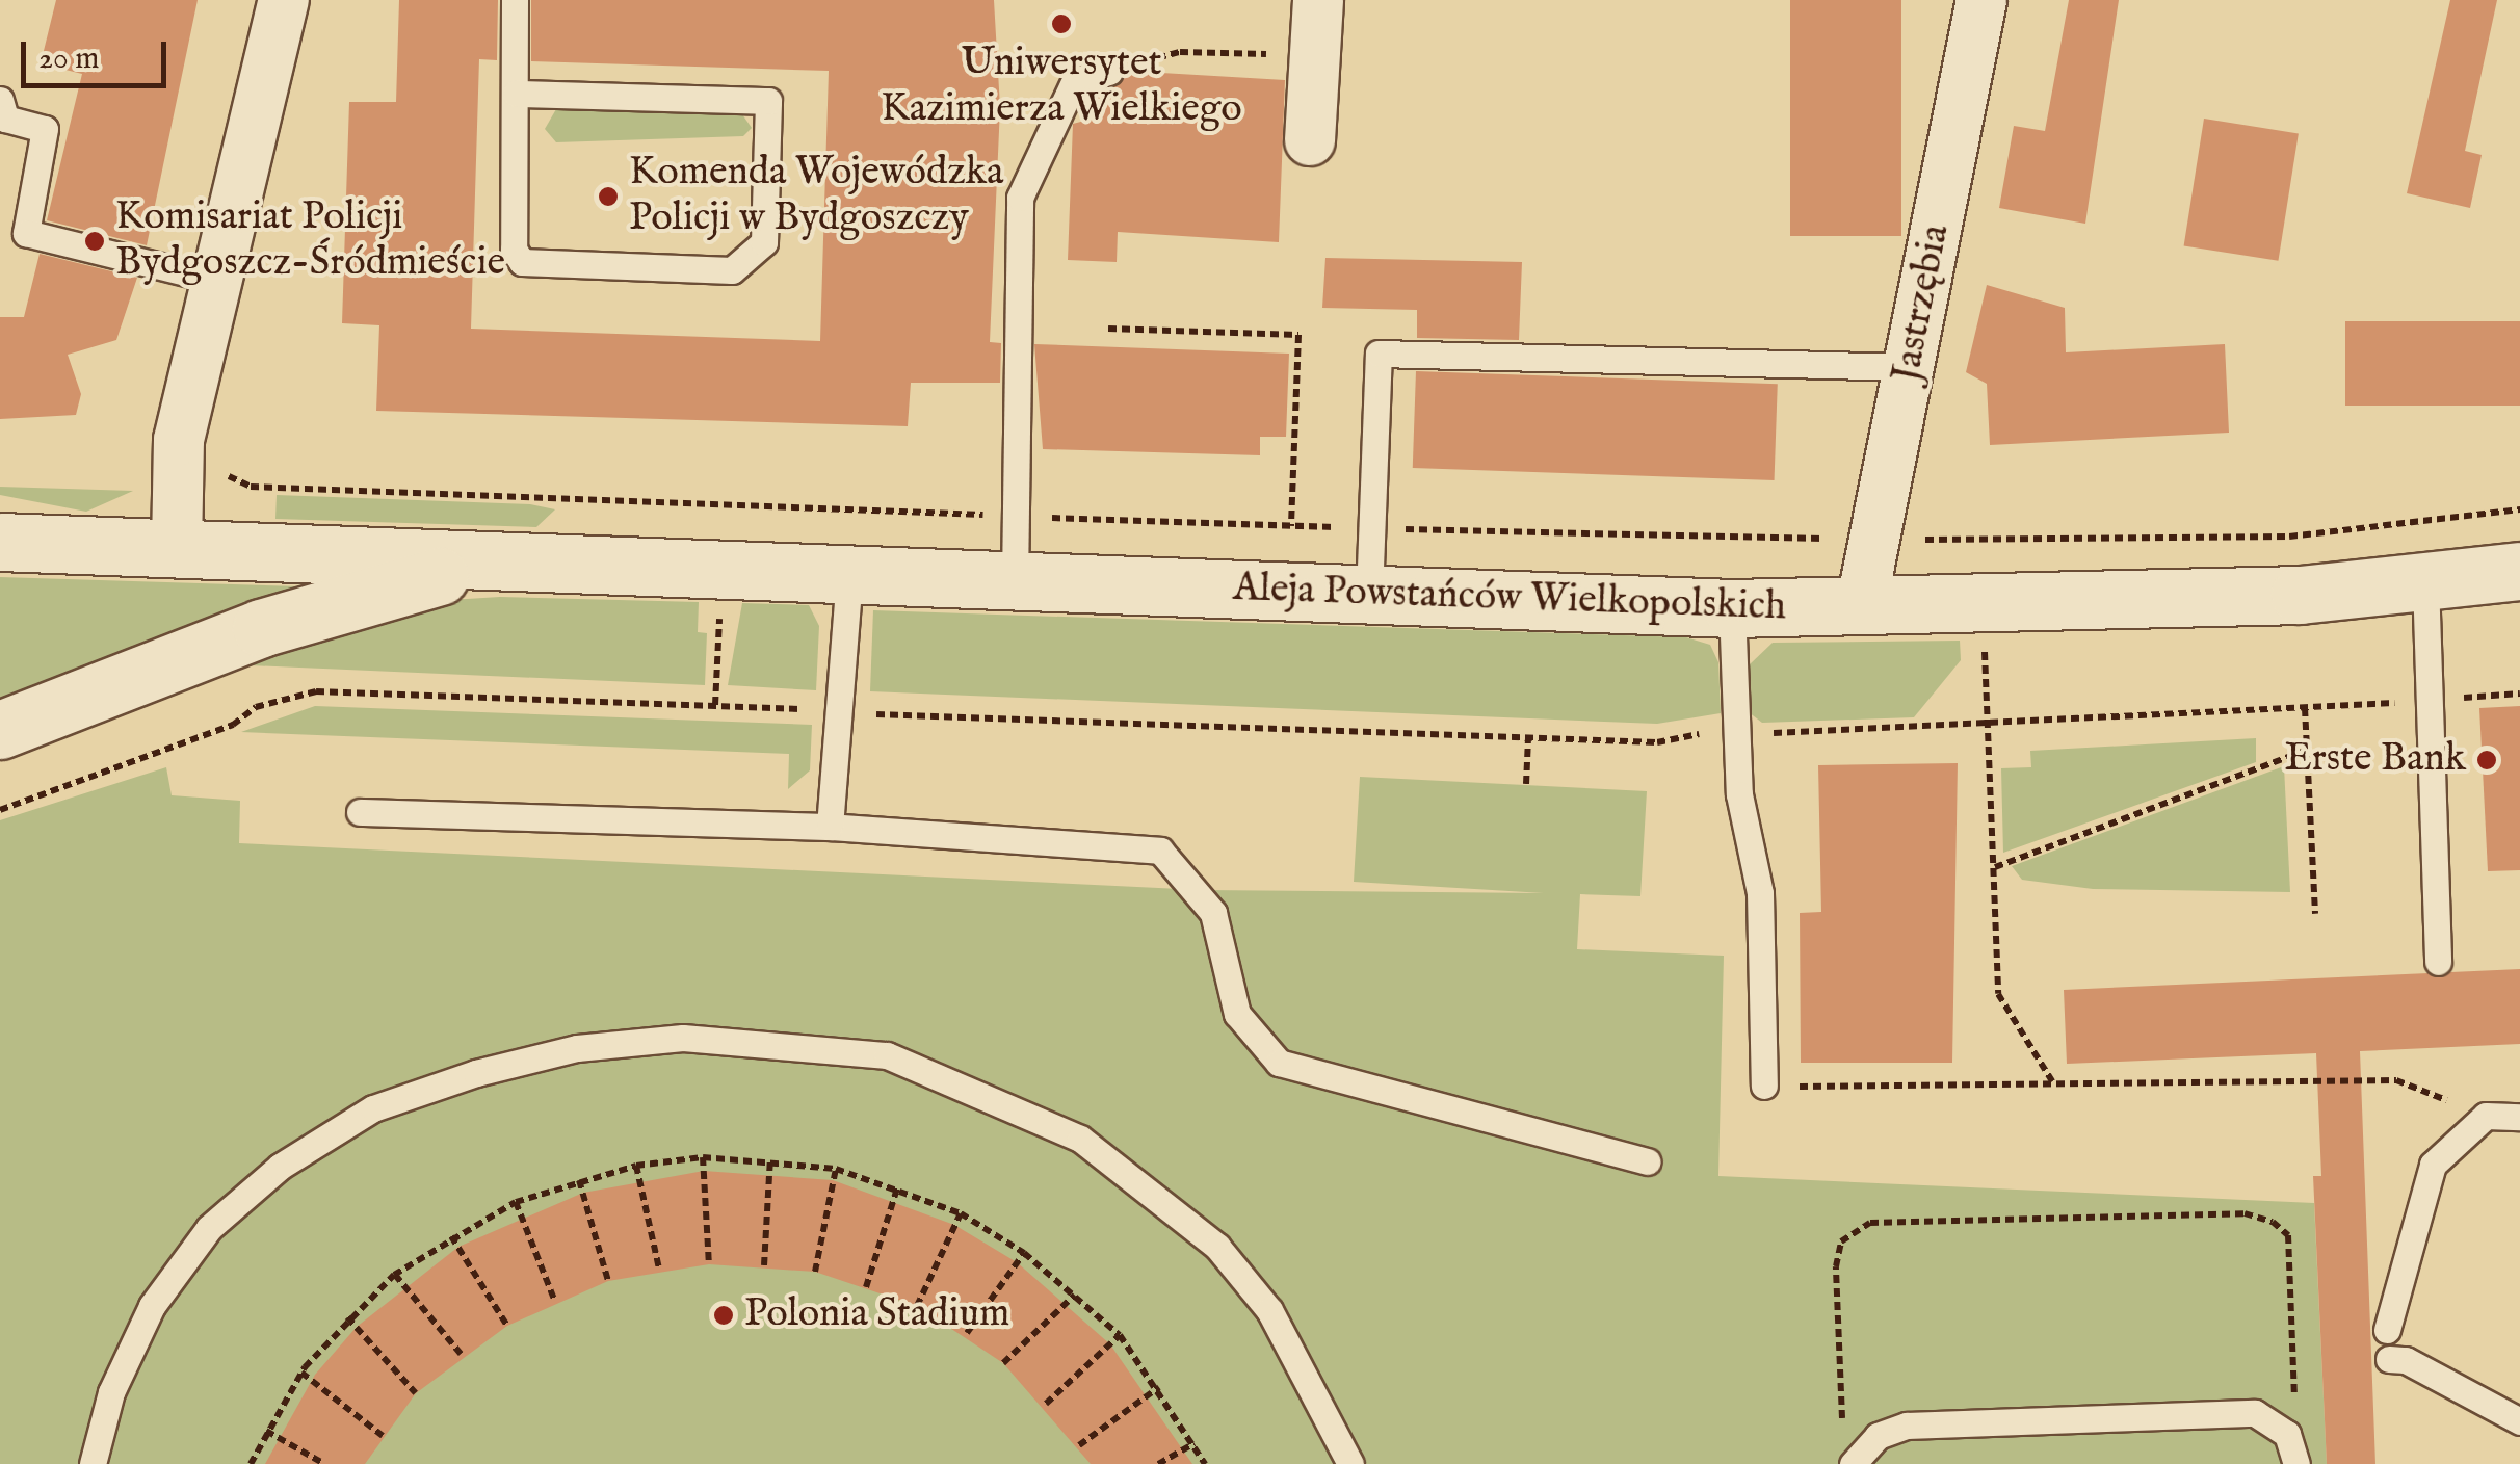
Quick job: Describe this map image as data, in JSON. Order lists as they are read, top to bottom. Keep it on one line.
{"streets":{"street":["Jastrzębia","Aleja Powstańców Wielkopolskich"]},"crossings":[["Jastrzębia","Aleja Powstańców Wielkopolskich"]],"places":["Uniwersytet Kazimierza Wielkiego","Komenda Wojewódzka Policji w Bydgoszczy","Komisariat Policji Bydgoszcz-Śródmieście","Erste Bank","Polonia Stadium"],"scale_bar":"20 m"}
